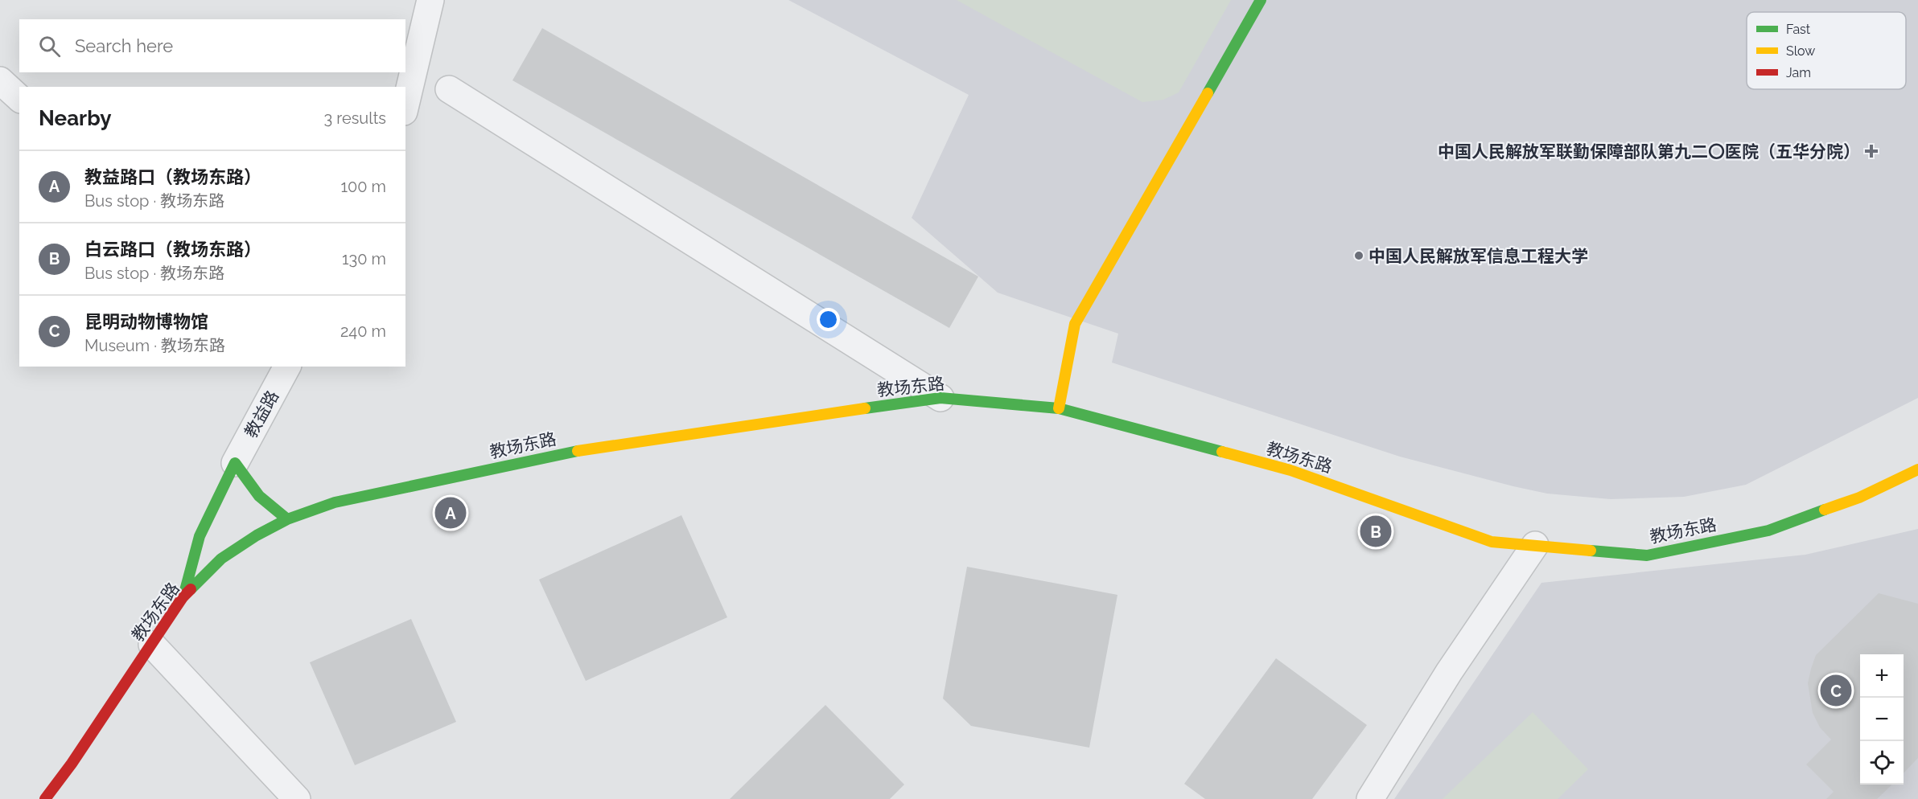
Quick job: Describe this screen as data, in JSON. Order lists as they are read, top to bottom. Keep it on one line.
{"streets":{"street":["教场东路","教益路"]},"places":{"health":["中国人民解放军联勤保障部队第九二〇医院（五华分院）"],"other":["中国人民解放军信息工程大学"]},"legend":["Fast","Slow","Jam"],"page":{"search":"Search here","heading":["Nearby","3 results"],"list":[{"mark":"A","name":"教益路口（教场东路）","note":"Bus stop · 教场东路","value":"100 m"},{"mark":"B","name":"白云路口（教场东路）","note":"Bus stop · 教场东路","value":"130 m"},{"mark":"C","name":"昆明动物博物馆","note":"Museum · 教场东路","value":"240 m"}],"pins":["A","B","C"],"map_buttons":["+","−"]}}
